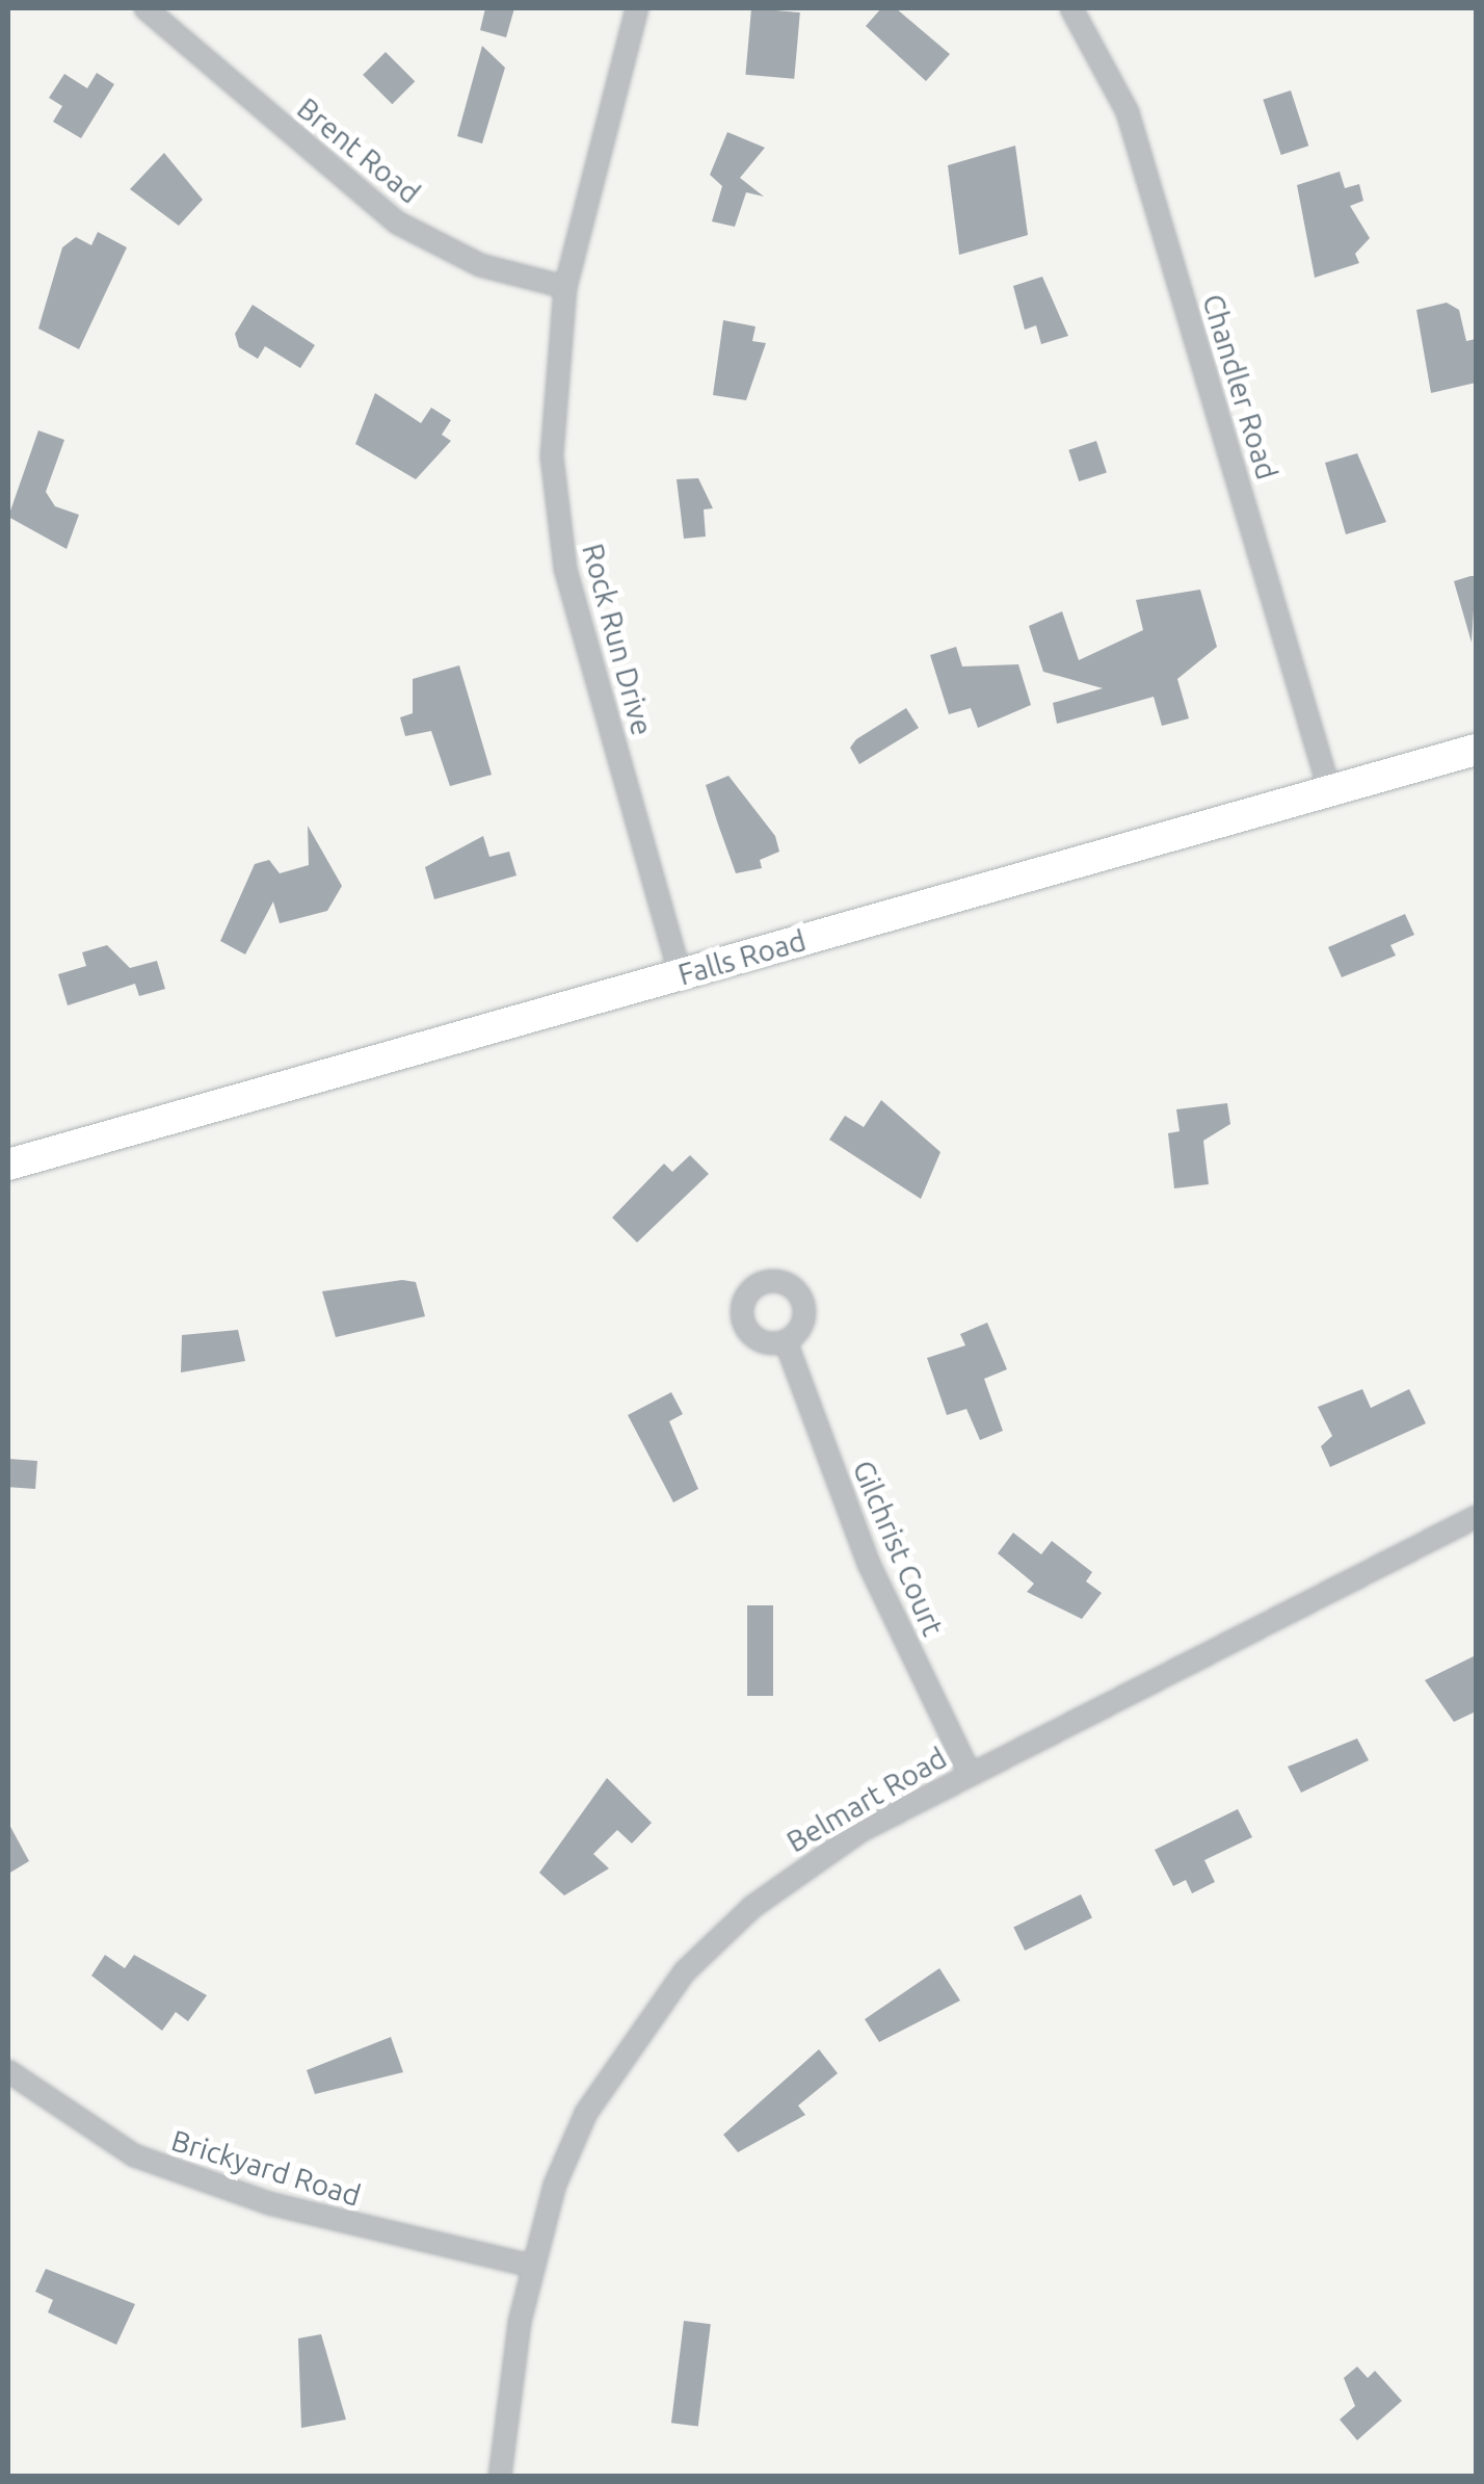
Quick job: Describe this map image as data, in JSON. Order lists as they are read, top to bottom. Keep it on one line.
{"streets":{"main road":["Falls Road"],"street":["Brent Road","Chandler Road","Rock Run Drive","Gilchrist Court","Belmart Road","Brickyard Road"]},"crossings":[["Brent Road","Rock Run Drive"],["Chandler Road","Falls Road"],["Rock Run Drive","Falls Road"],["Gilchrist Court","Belmart Road"],["Belmart Road","Brickyard Road"]]}
